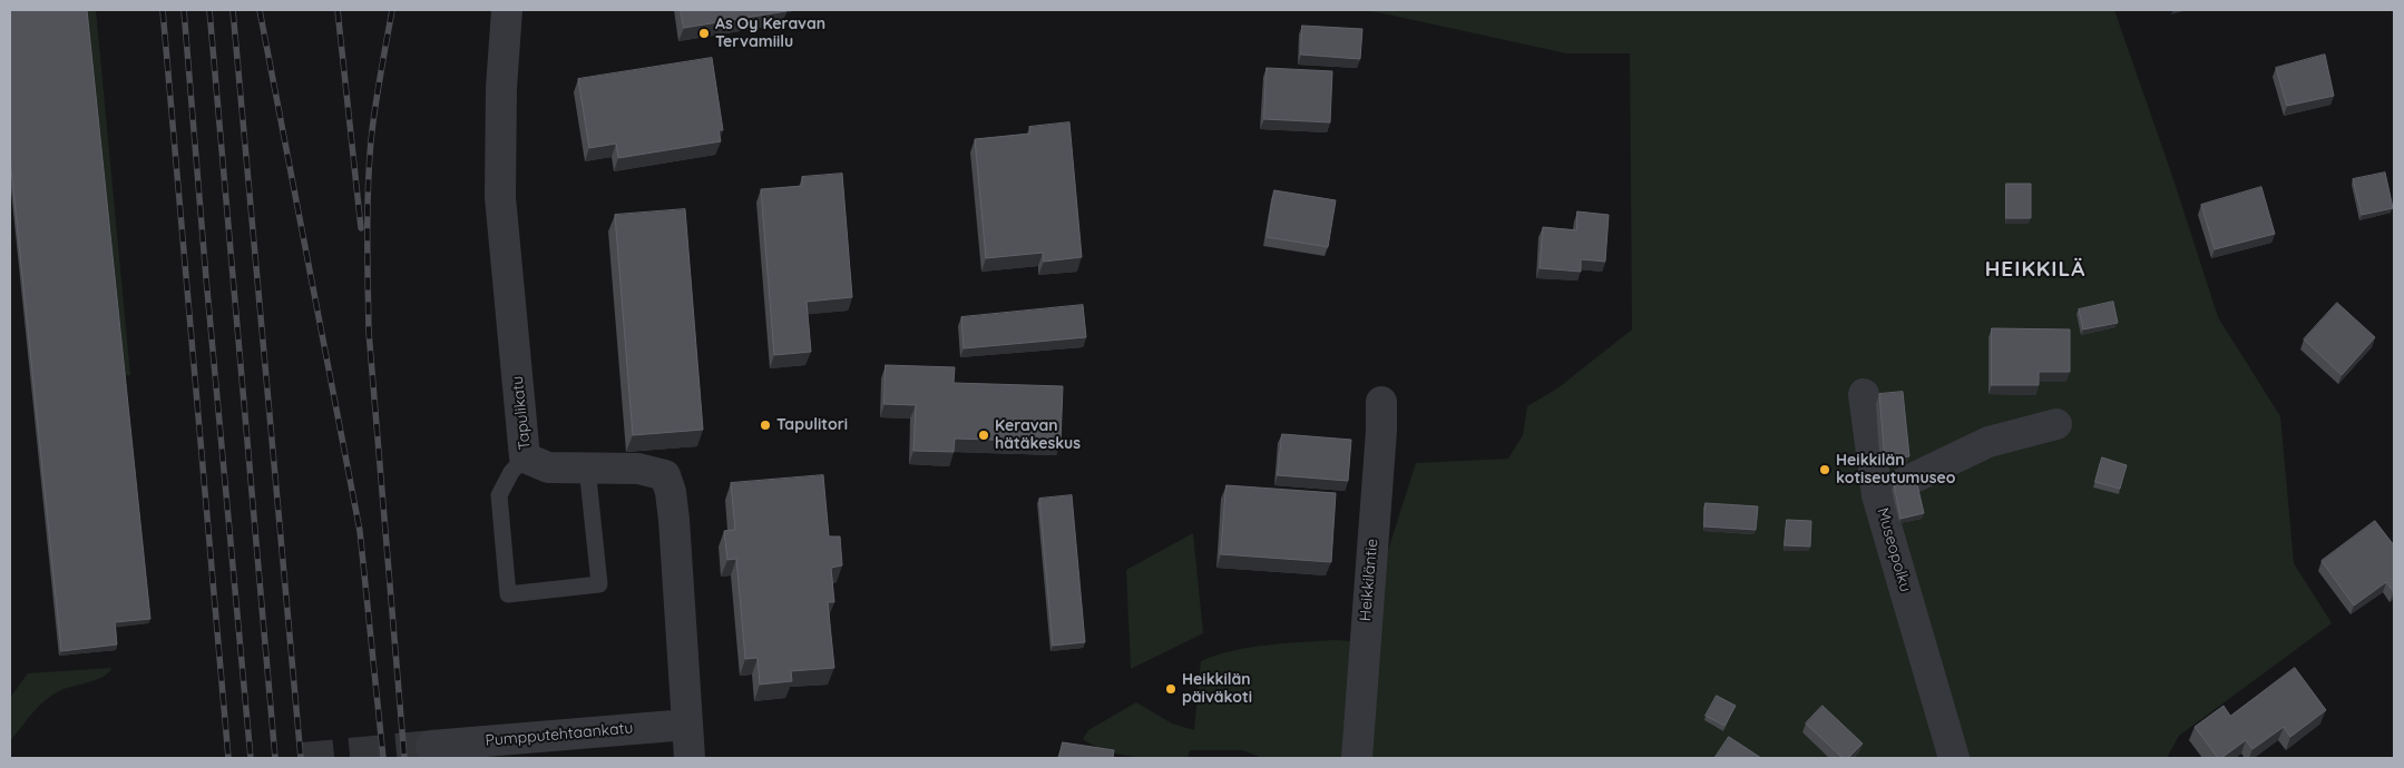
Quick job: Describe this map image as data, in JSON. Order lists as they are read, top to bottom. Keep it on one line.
{"streets":{"street":["Tapulikatu","Museopolku","Heikkiläntie","Pumpputehtaankatu"]},"crossings":[["Tapulikatu","Pumpputehtaankatu"]],"districts":["HEIKKILÄ"],"places":["As Oy Keravan Tervamiilu","Tapulitori","Keravan hätäkeskus","Heikkilän kotiseutumuseo","Heikkilän päiväkoti"]}
